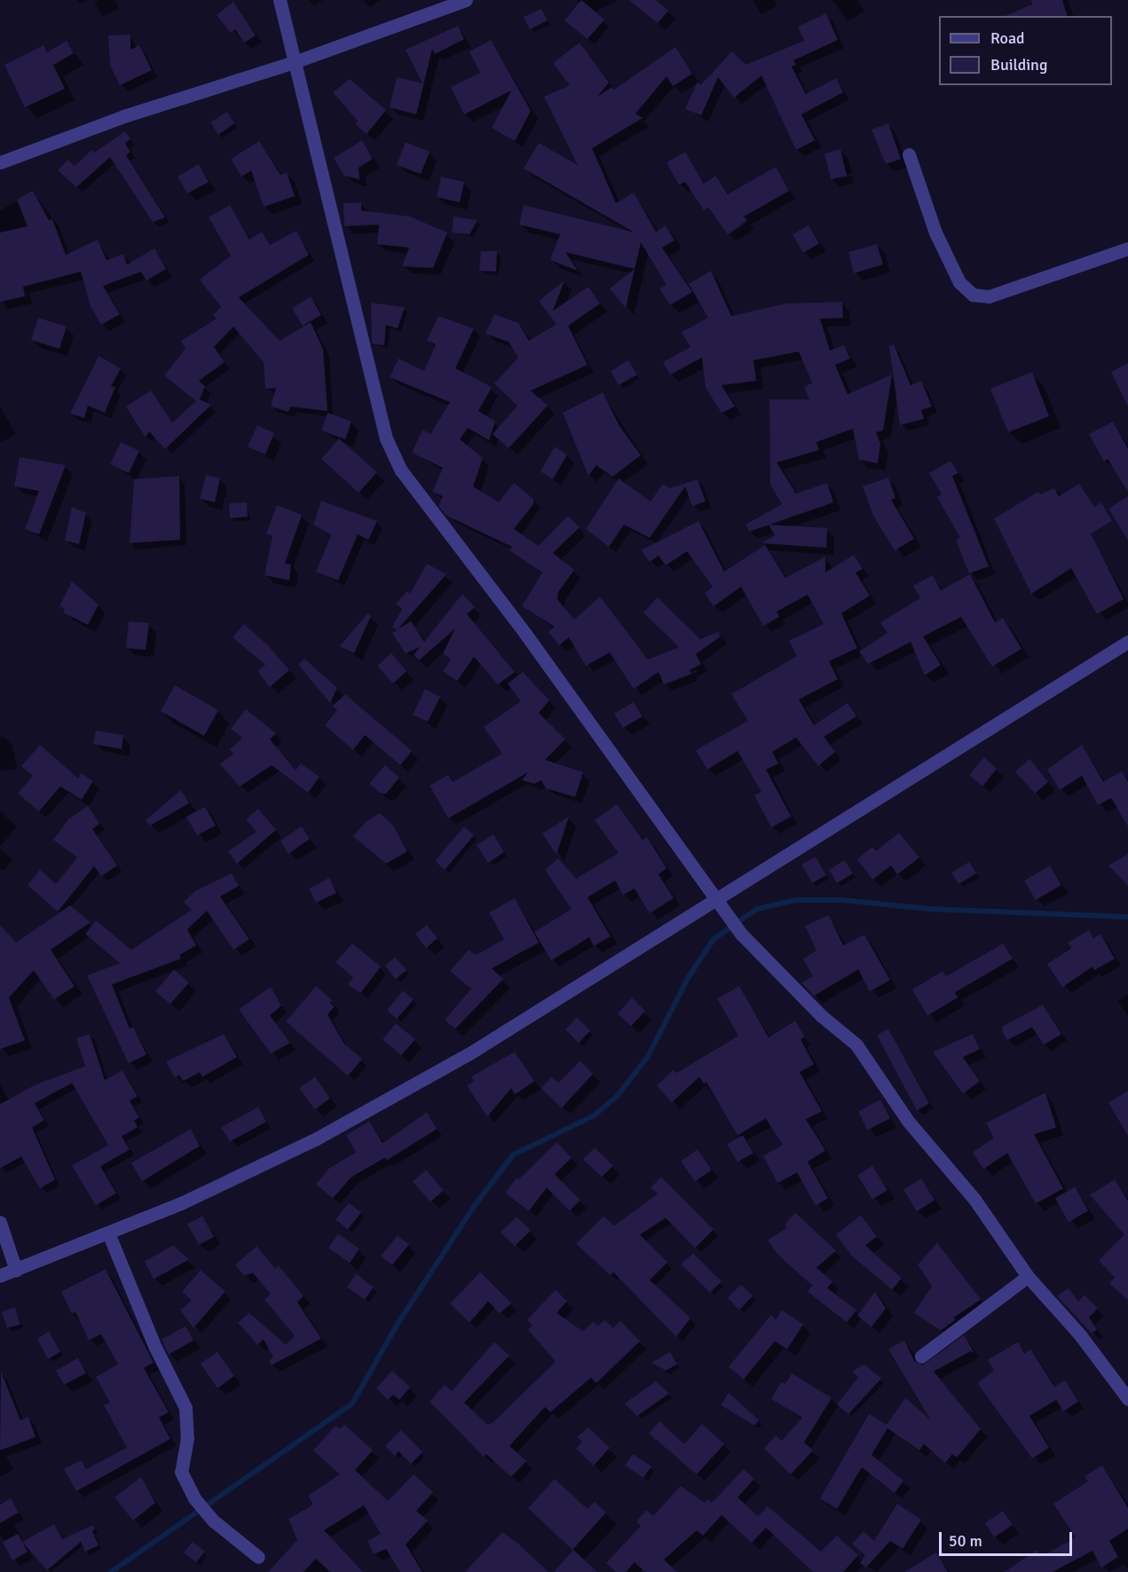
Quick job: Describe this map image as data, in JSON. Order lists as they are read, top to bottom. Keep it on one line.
{"legend":["Road","Building"],"scale_bar":"50 m"}
